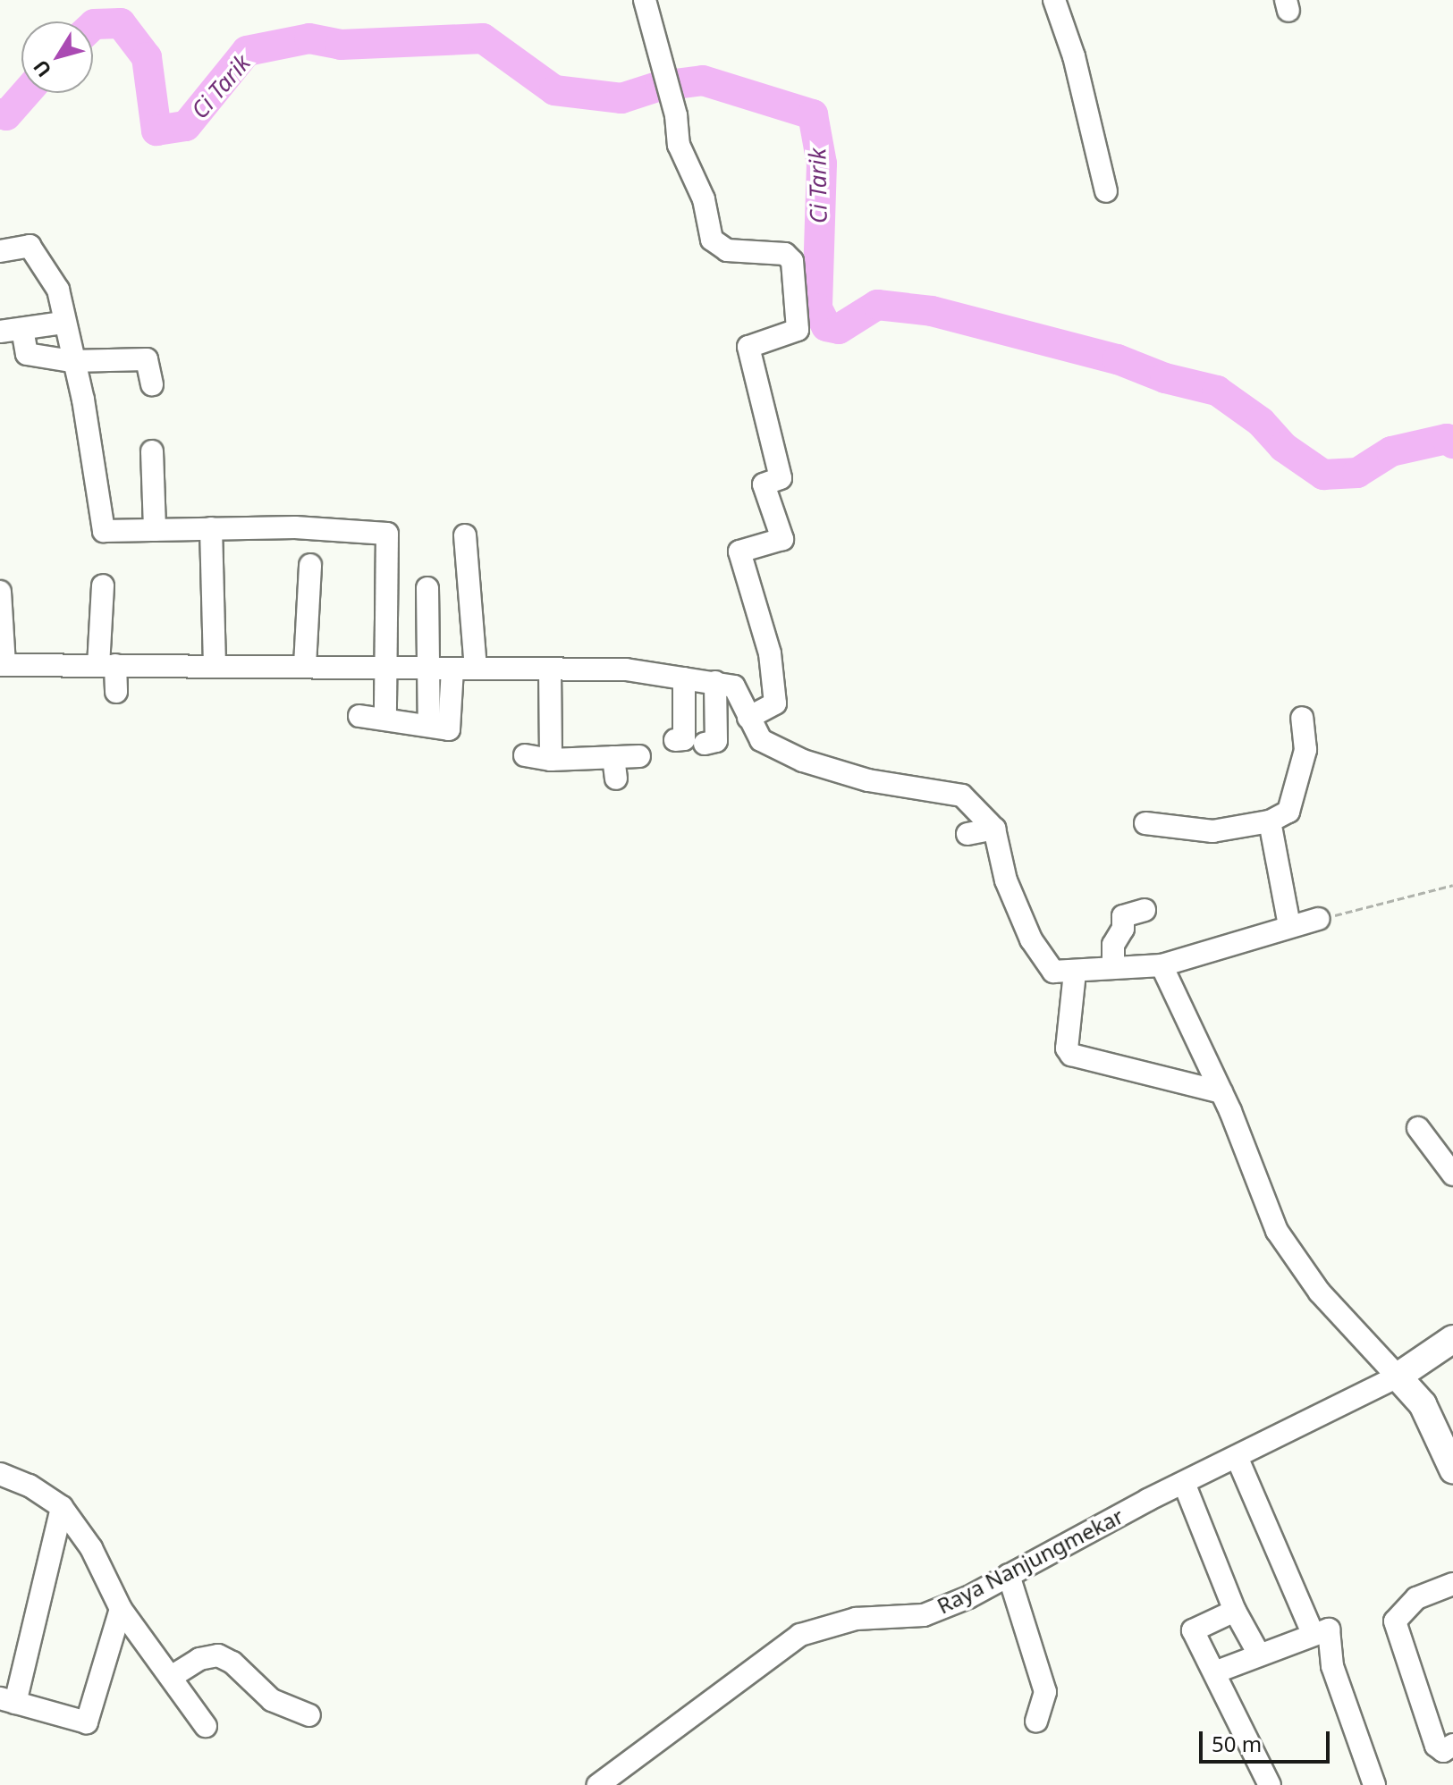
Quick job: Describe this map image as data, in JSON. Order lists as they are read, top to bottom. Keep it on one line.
{"streets":{"main road":["Raya Nanjungmekar"]},"water":["Ci Tarik"],"scale_bar":"50 m","north":"bottom left"}
